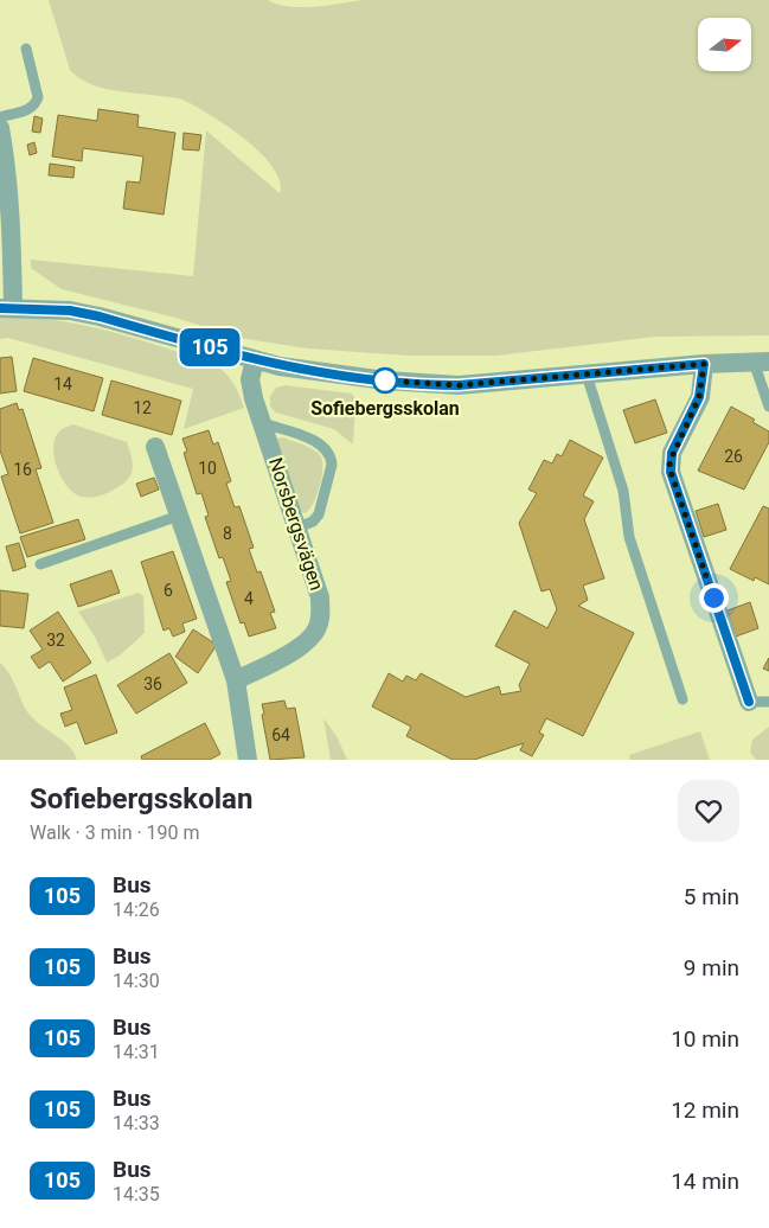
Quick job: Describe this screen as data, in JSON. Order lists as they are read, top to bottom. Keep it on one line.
{"streets":{"street":["Norsbergsvägen"]},"places":["Sofiebergsskolan"],"lines":["bus line 105"],"house_numbers":["14","12","26","10","16","8","6","4","32","36","64"],"north":"right","page":{"on_map":"105","heading":["Sofiebergsskolan","Walk · 3 min · 190 m"],"list":[{"mark":"105","name":"Bus","note":"14:26","value":"5 min"},{"mark":"105","name":"Bus","note":"14:30","value":"9 min"},{"mark":"105","name":"Bus","note":"14:31","value":"10 min"},{"mark":"105","name":"Bus","note":"14:33","value":"12 min"},{"mark":"105","name":"Bus","note":"14:35","value":"14 min"}]}}
